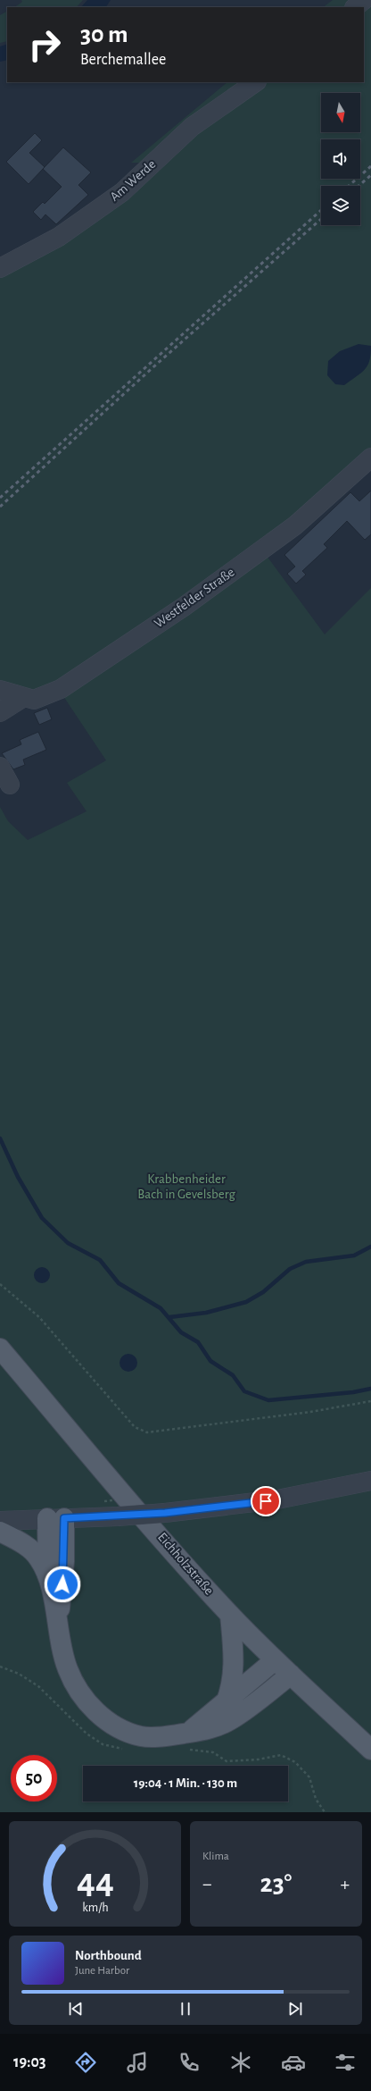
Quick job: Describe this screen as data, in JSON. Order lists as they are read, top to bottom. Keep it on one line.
{"streets":{"main road":["Eichholzstraße"],"street":["Am Werde","Westfelder Straße"]},"parks":["Krabbenheider Bach in Gevelsberg"],"north":"bottom","page":{"turn":["30 m","Berchemallee"],"limit":"50","trip":"19:04 · 1 Min. · 130 m","tile":"Klima","heat":["−","23°","+"],"song":["Northbound","June Harbor"],"tabs":"19:03","gauge":["44","km/h"]}}
